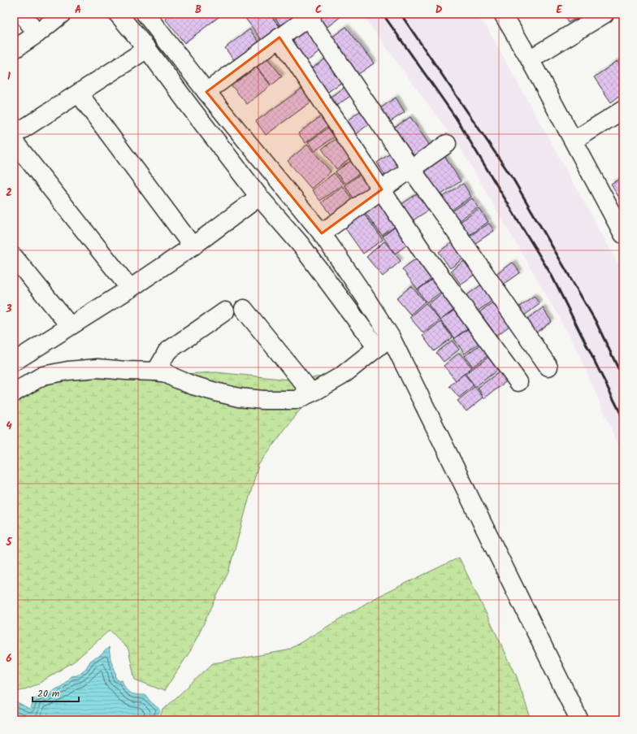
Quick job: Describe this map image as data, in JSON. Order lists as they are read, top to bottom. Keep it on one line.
{"scale_bar":"20 m","grid":{"columns":["A","B","C","D","E"],"rows":["1","2","3","4","5","6"]}}
